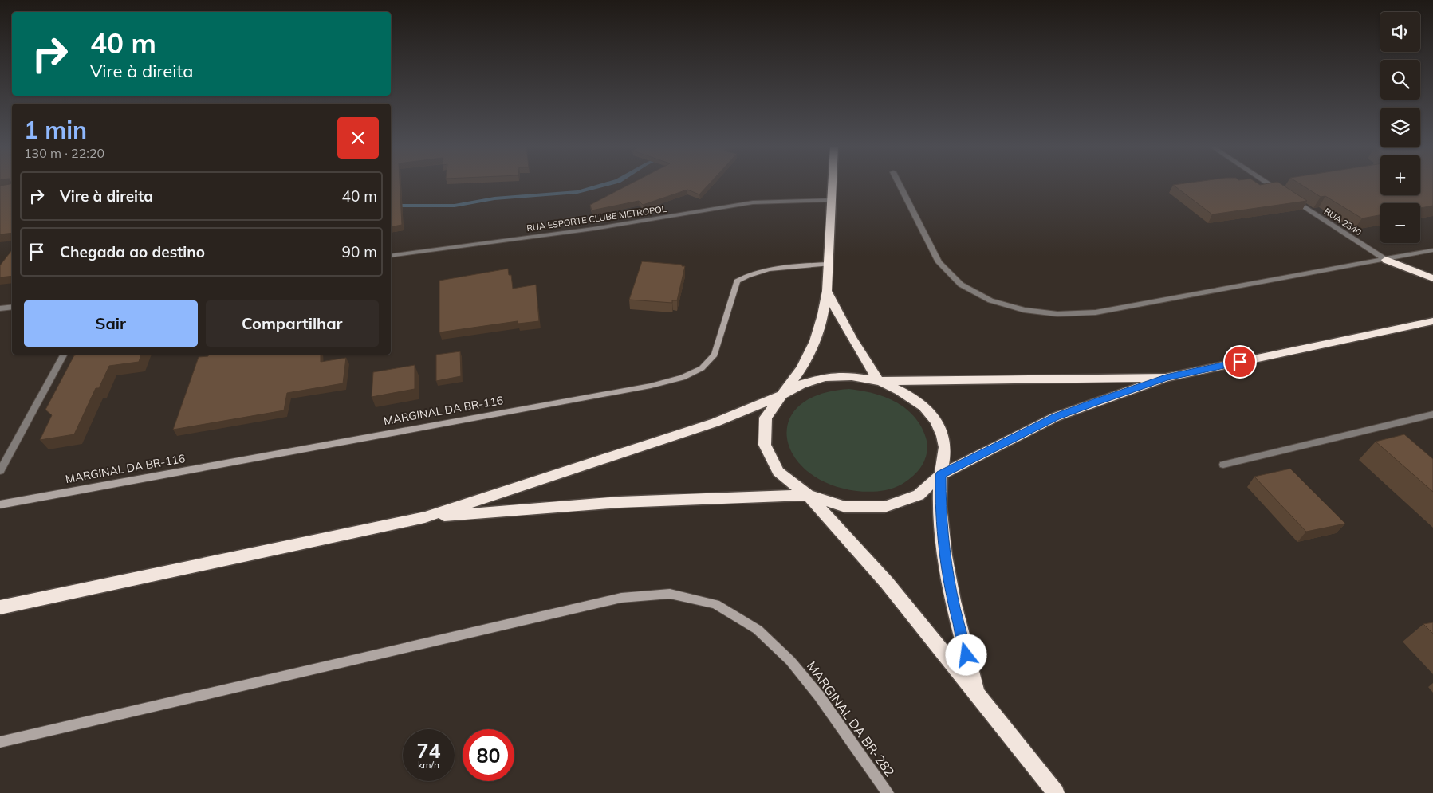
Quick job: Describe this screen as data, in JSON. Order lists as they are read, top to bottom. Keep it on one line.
{"streets":{"street":["RUA ESPORTE CLUBE METROPOL","RUA 2340","MARGINAL DA BR-116","MARGINAL DA BR-282"]},"page":{"map_buttons":["+","−"],"turn":["40 m","Vire à direita"],"heading":["1 min","130 m · 22:20"],"list":[{"name":"Vire à direita","value":"40 m"},{"name":"Chegada ao destino","value":"90 m"}],"buttons":["Sair","Compartilhar"],"speed":"74 km/h","limit":"80"}}
